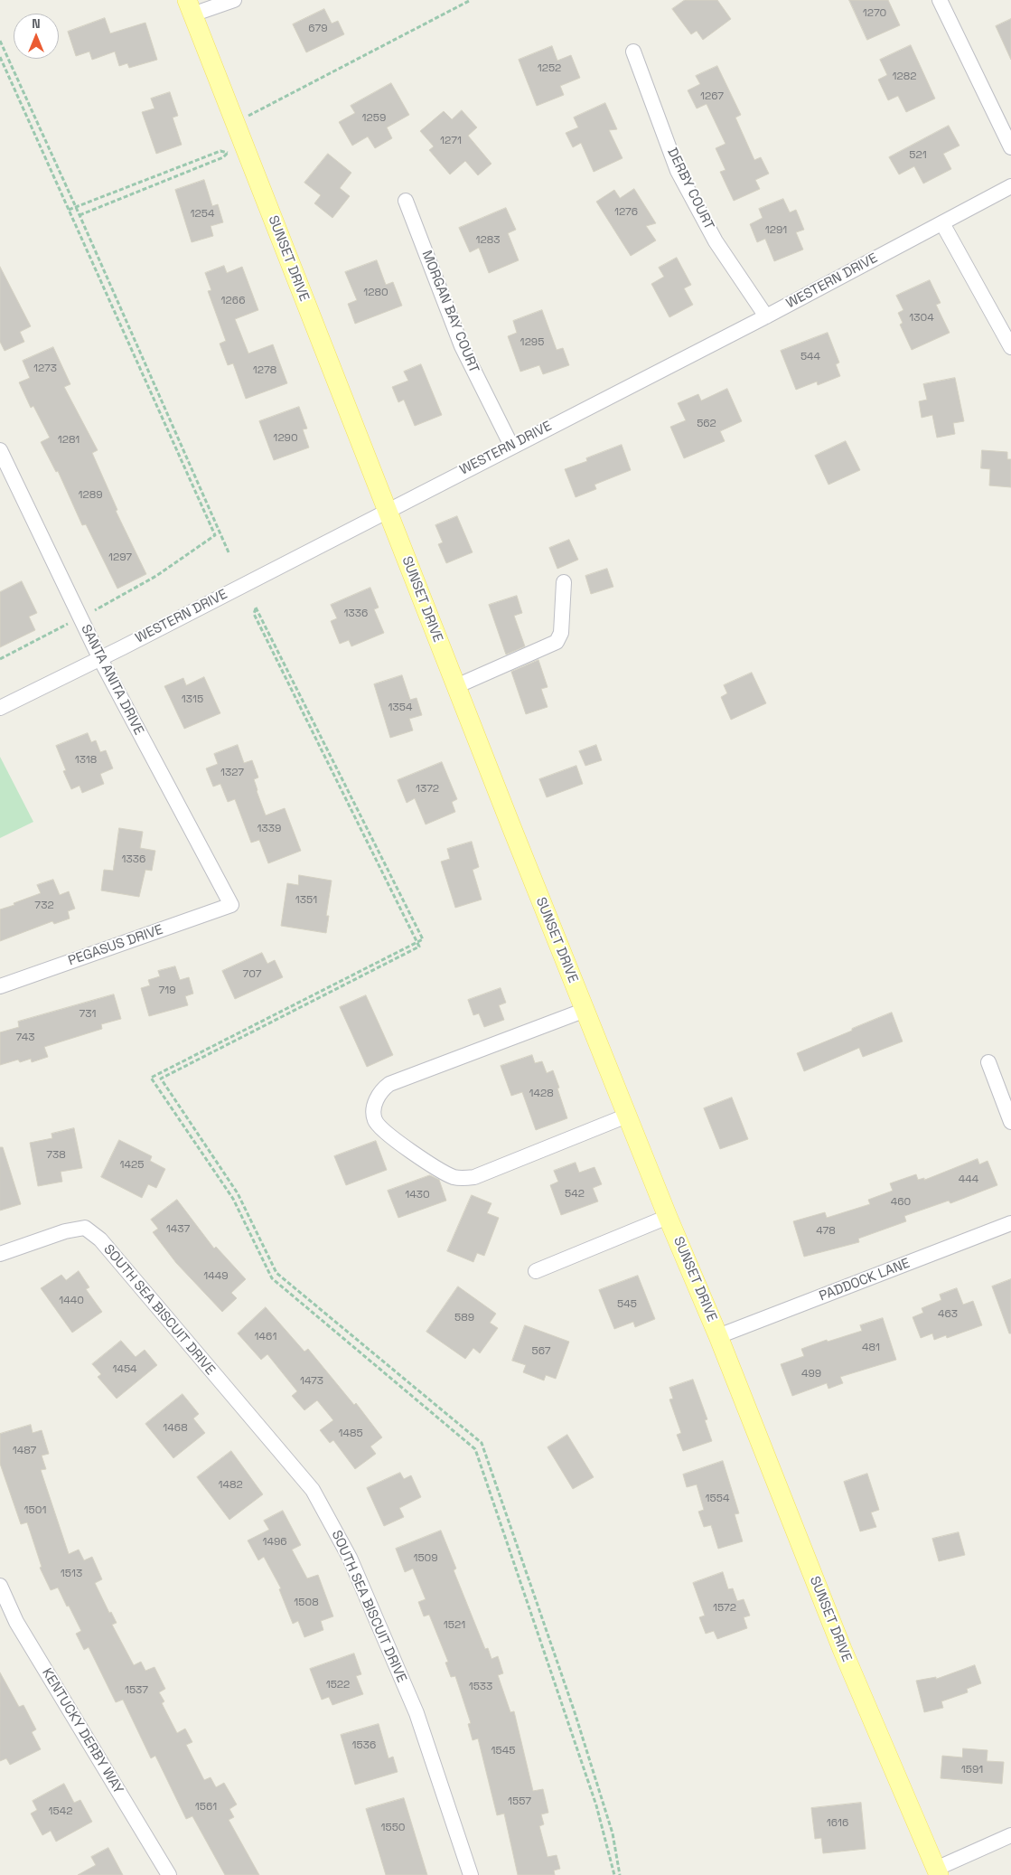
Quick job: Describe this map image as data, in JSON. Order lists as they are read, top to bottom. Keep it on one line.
{"streets":{"main road":["SUNSET DRIVE"],"street":["DERBY COURT","WESTERN DRIVE","MORGAN BAY COURT","SANTA ANITA DRIVE","PEGASUS DRIVE","PADDOCK LANE","SOUTH SEA BISCUIT DRIVE","KENTUCKY DERBY WAY"]},"crossings":[["DERBY COURT","WESTERN DRIVE"],["SUNSET DRIVE","WESTERN DRIVE"],["SUNSET DRIVE","PADDOCK LANE"],["WESTERN DRIVE","MORGAN BAY COURT"],["WESTERN DRIVE","SANTA ANITA DRIVE"],["SANTA ANITA DRIVE","PEGASUS DRIVE"]],"house_numbers":["1270","679","1252","1282","1267","1259","1271","521","1276","1254","1291","1283","1280","1266","1304","1295","544","1273","1278","562","1290","1281","1289","1297","1336","1315","1354","1318","1327","1372","1339","1336","1351","732","707","719","731","743","1428","738","1425","444","542","1430","460","1437","478","1449","1440","545","463","589","1461","481","567","1454","499","1473","1468","1485","1487","1482","1554","1501","1496","1509","1513","1508","1572","1521","1522","1533","1537","1536","1545","1591","1557","1561","1542","1616","1550"],"north":"top"}
